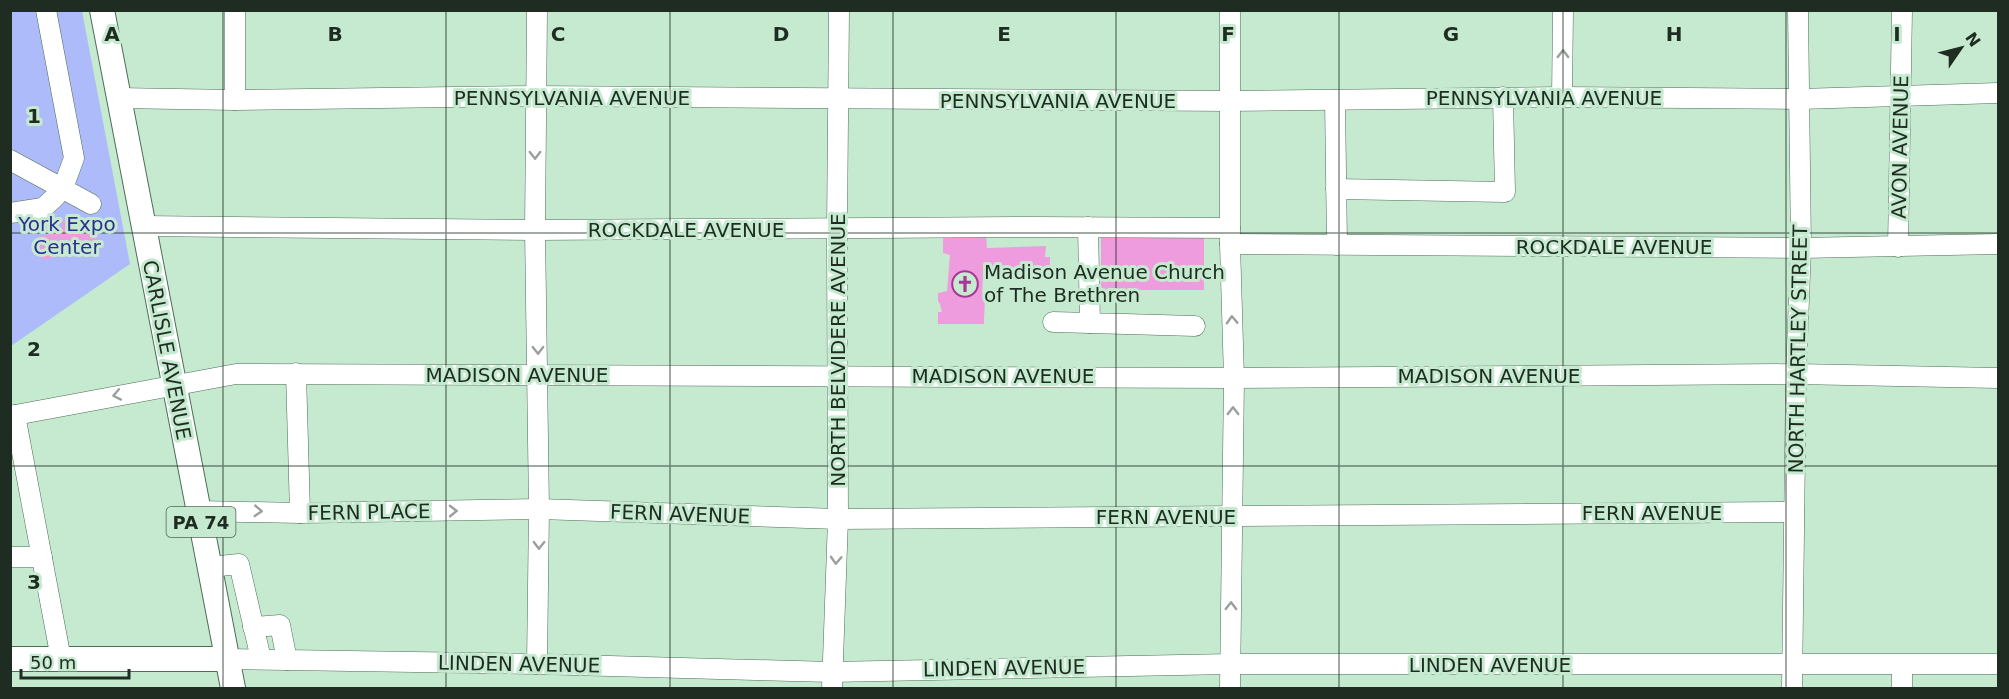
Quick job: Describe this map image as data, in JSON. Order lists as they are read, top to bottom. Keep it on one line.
{"streets":{"main road":["CARLISLE AVENUE","PA 74","LINDEN AVENUE"],"street":["PENNSYLVANIA AVENUE","AVON AVENUE","ROCKDALE AVENUE","NORTH HARTLEY STREET","NORTH BELVIDERE AVENUE","MADISON AVENUE","FERN PLACE","FERN AVENUE"]},"crossings":[["PENNSYLVANIA AVENUE","AVON AVENUE"],["PENNSYLVANIA AVENUE","NORTH HARTLEY STREET"],["PENNSYLVANIA AVENUE","CARLISLE AVENUE"],["PENNSYLVANIA AVENUE","NORTH BELVIDERE AVENUE"],["AVON AVENUE","ROCKDALE AVENUE"],["ROCKDALE AVENUE","NORTH HARTLEY STREET"],["ROCKDALE AVENUE","CARLISLE AVENUE"],["ROCKDALE AVENUE","NORTH BELVIDERE AVENUE"],["NORTH HARTLEY STREET","MADISON AVENUE"],["NORTH HARTLEY STREET","FERN AVENUE"],["NORTH HARTLEY STREET","LINDEN AVENUE"],["CARLISLE AVENUE","MADISON AVENUE"],["CARLISLE AVENUE","FERN PLACE"],["CARLISLE AVENUE","LINDEN AVENUE"],["NORTH BELVIDERE AVENUE","MADISON AVENUE"],["NORTH BELVIDERE AVENUE","FERN AVENUE"],["NORTH BELVIDERE AVENUE","LINDEN AVENUE"],["FERN PLACE","FERN AVENUE"]],"one_way":["FERN PLACE"],"parks":["York Expo Center"],"places":{"church":["Madison Avenue Church of The Brethren"]},"scale_bar":"50 m","north":"top right","grid":{"columns":["A","B","C","D","E","F","G","H","I"],"rows":["1","2","3"]}}
